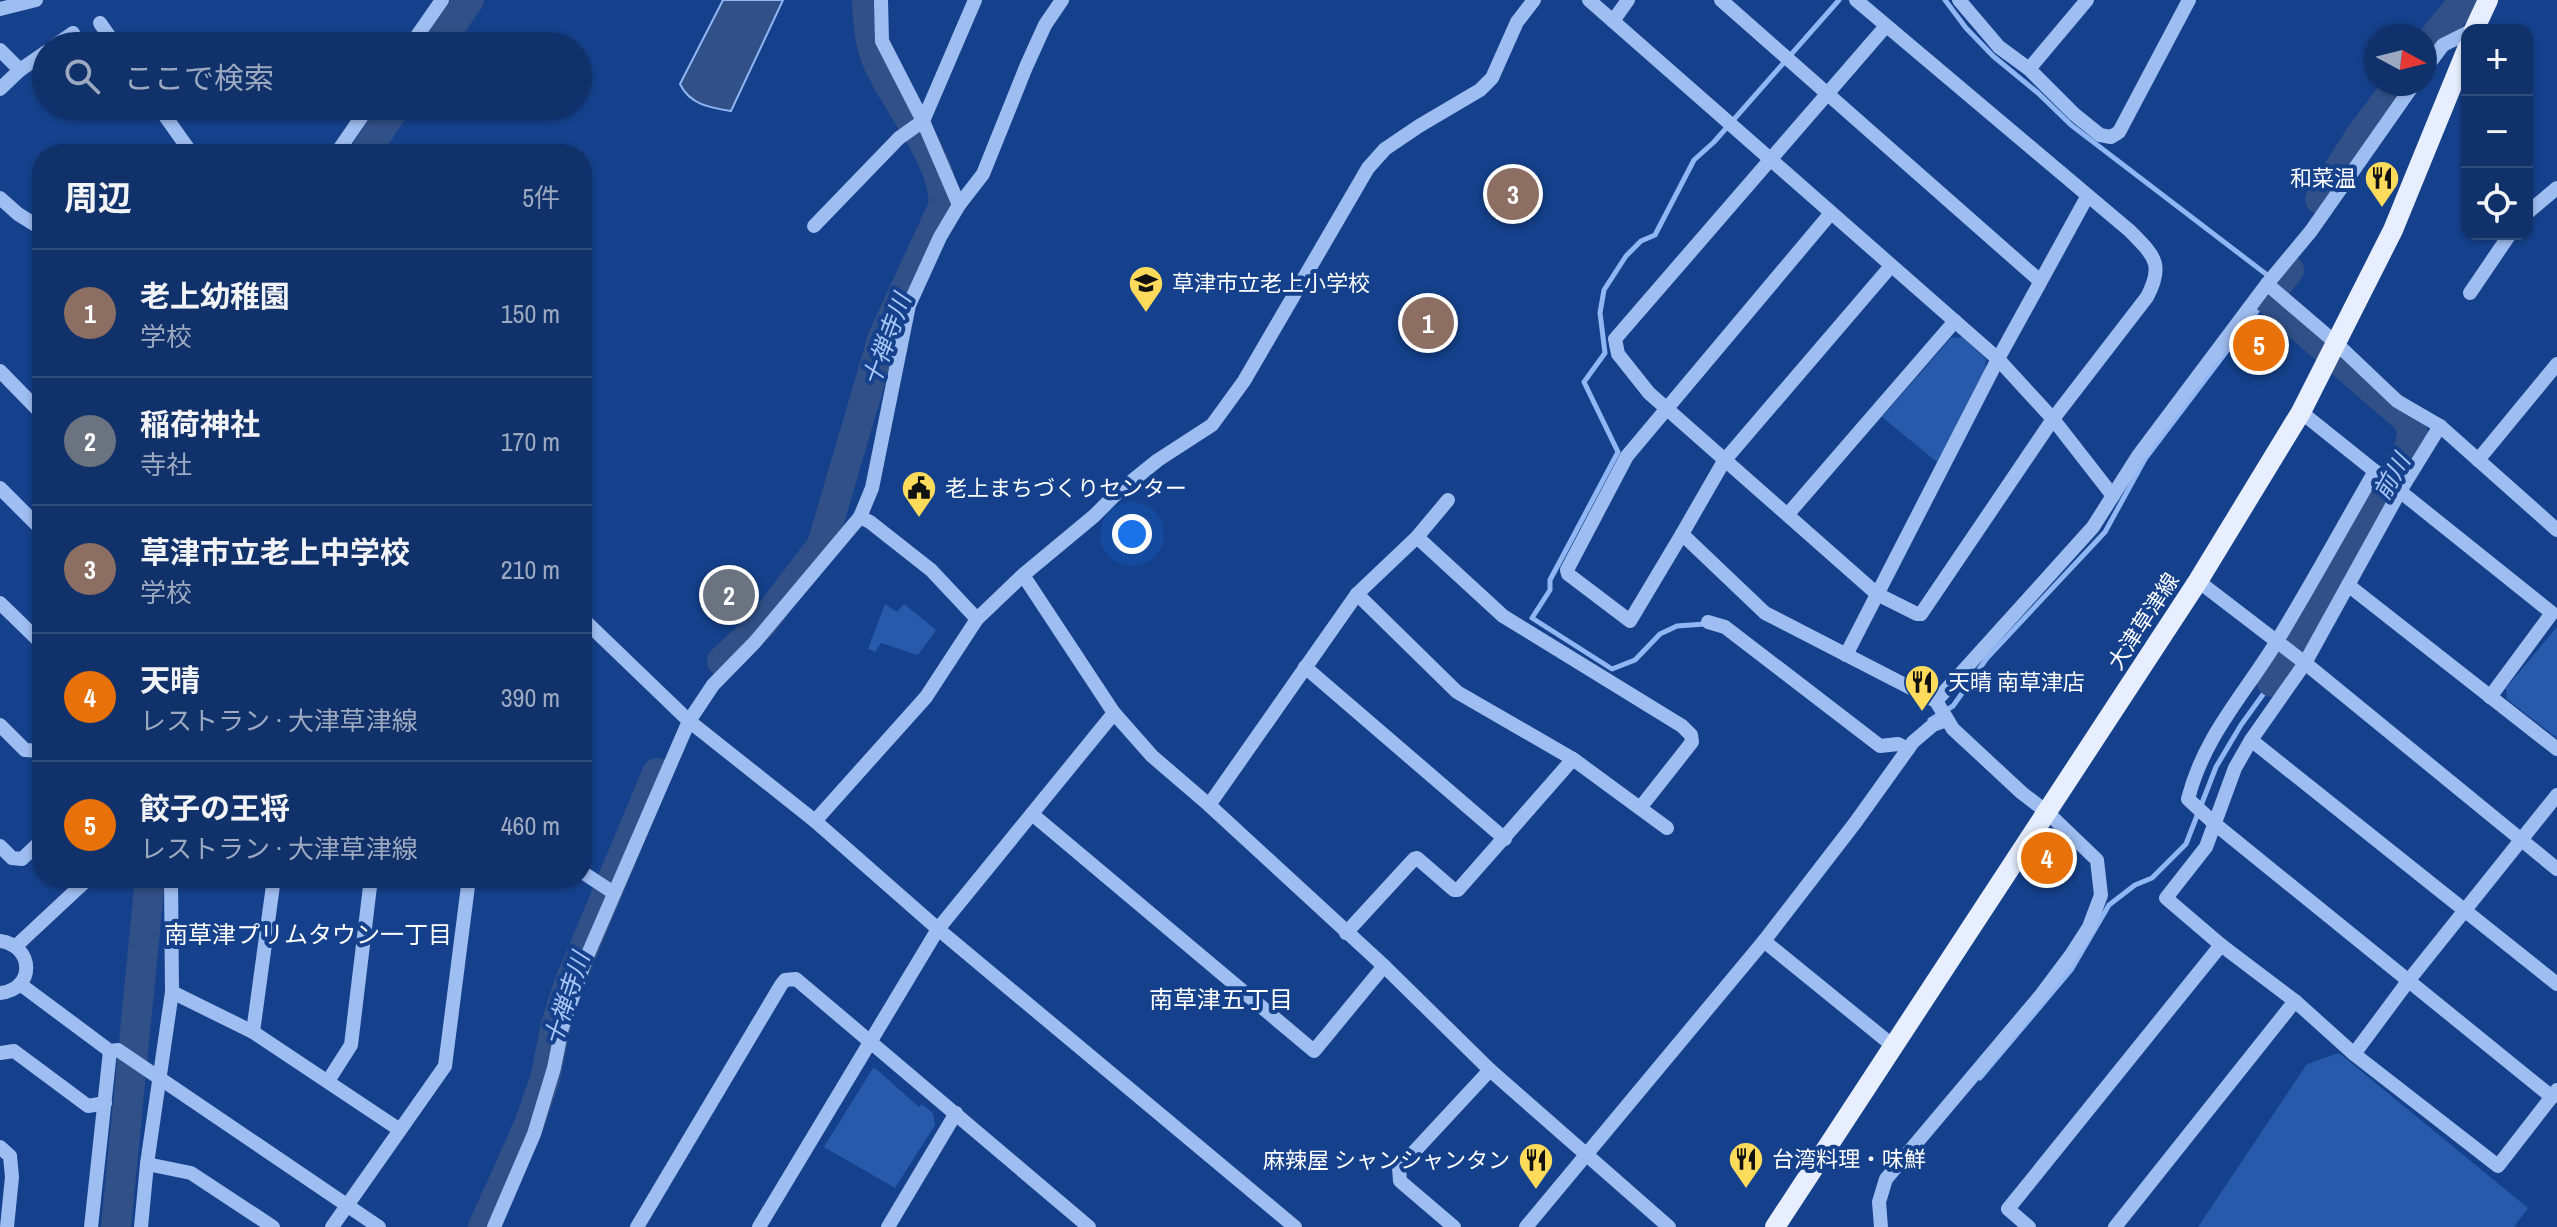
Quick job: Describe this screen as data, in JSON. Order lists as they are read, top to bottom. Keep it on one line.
{"streets":{"main road":["大津草津線"]},"districts":["南草津プリムタウン一丁目","南草津五丁目"],"water":["十禅寺川","前川"],"places":{"restaurant":["和菜温","天晴 南草津店","台湾料理・味鮮","麻辣屋 シャンシャンタン"],"school or university":["草津市立老上小学校"],"public building":["老上まちづくりセンター"]},"north":"right","page":{"map_buttons":["+","−"],"search":"ここで検索","heading":["周辺","5件"],"pins":["3","1","5","2","4"],"list":[{"mark":"1","name":"老上幼稚園","note":"学校","value":"150 m"},{"mark":"2","name":"稲荷神社","note":"寺社","value":"170 m"},{"mark":"3","name":"草津市立老上中学校","note":"学校","value":"210 m"},{"mark":"4","name":"天晴","note":"レストラン · 大津草津線","value":"390 m"},{"mark":"5","name":"餃子の王将","note":"レストラン · 大津草津線","value":"460 m"}]}}
